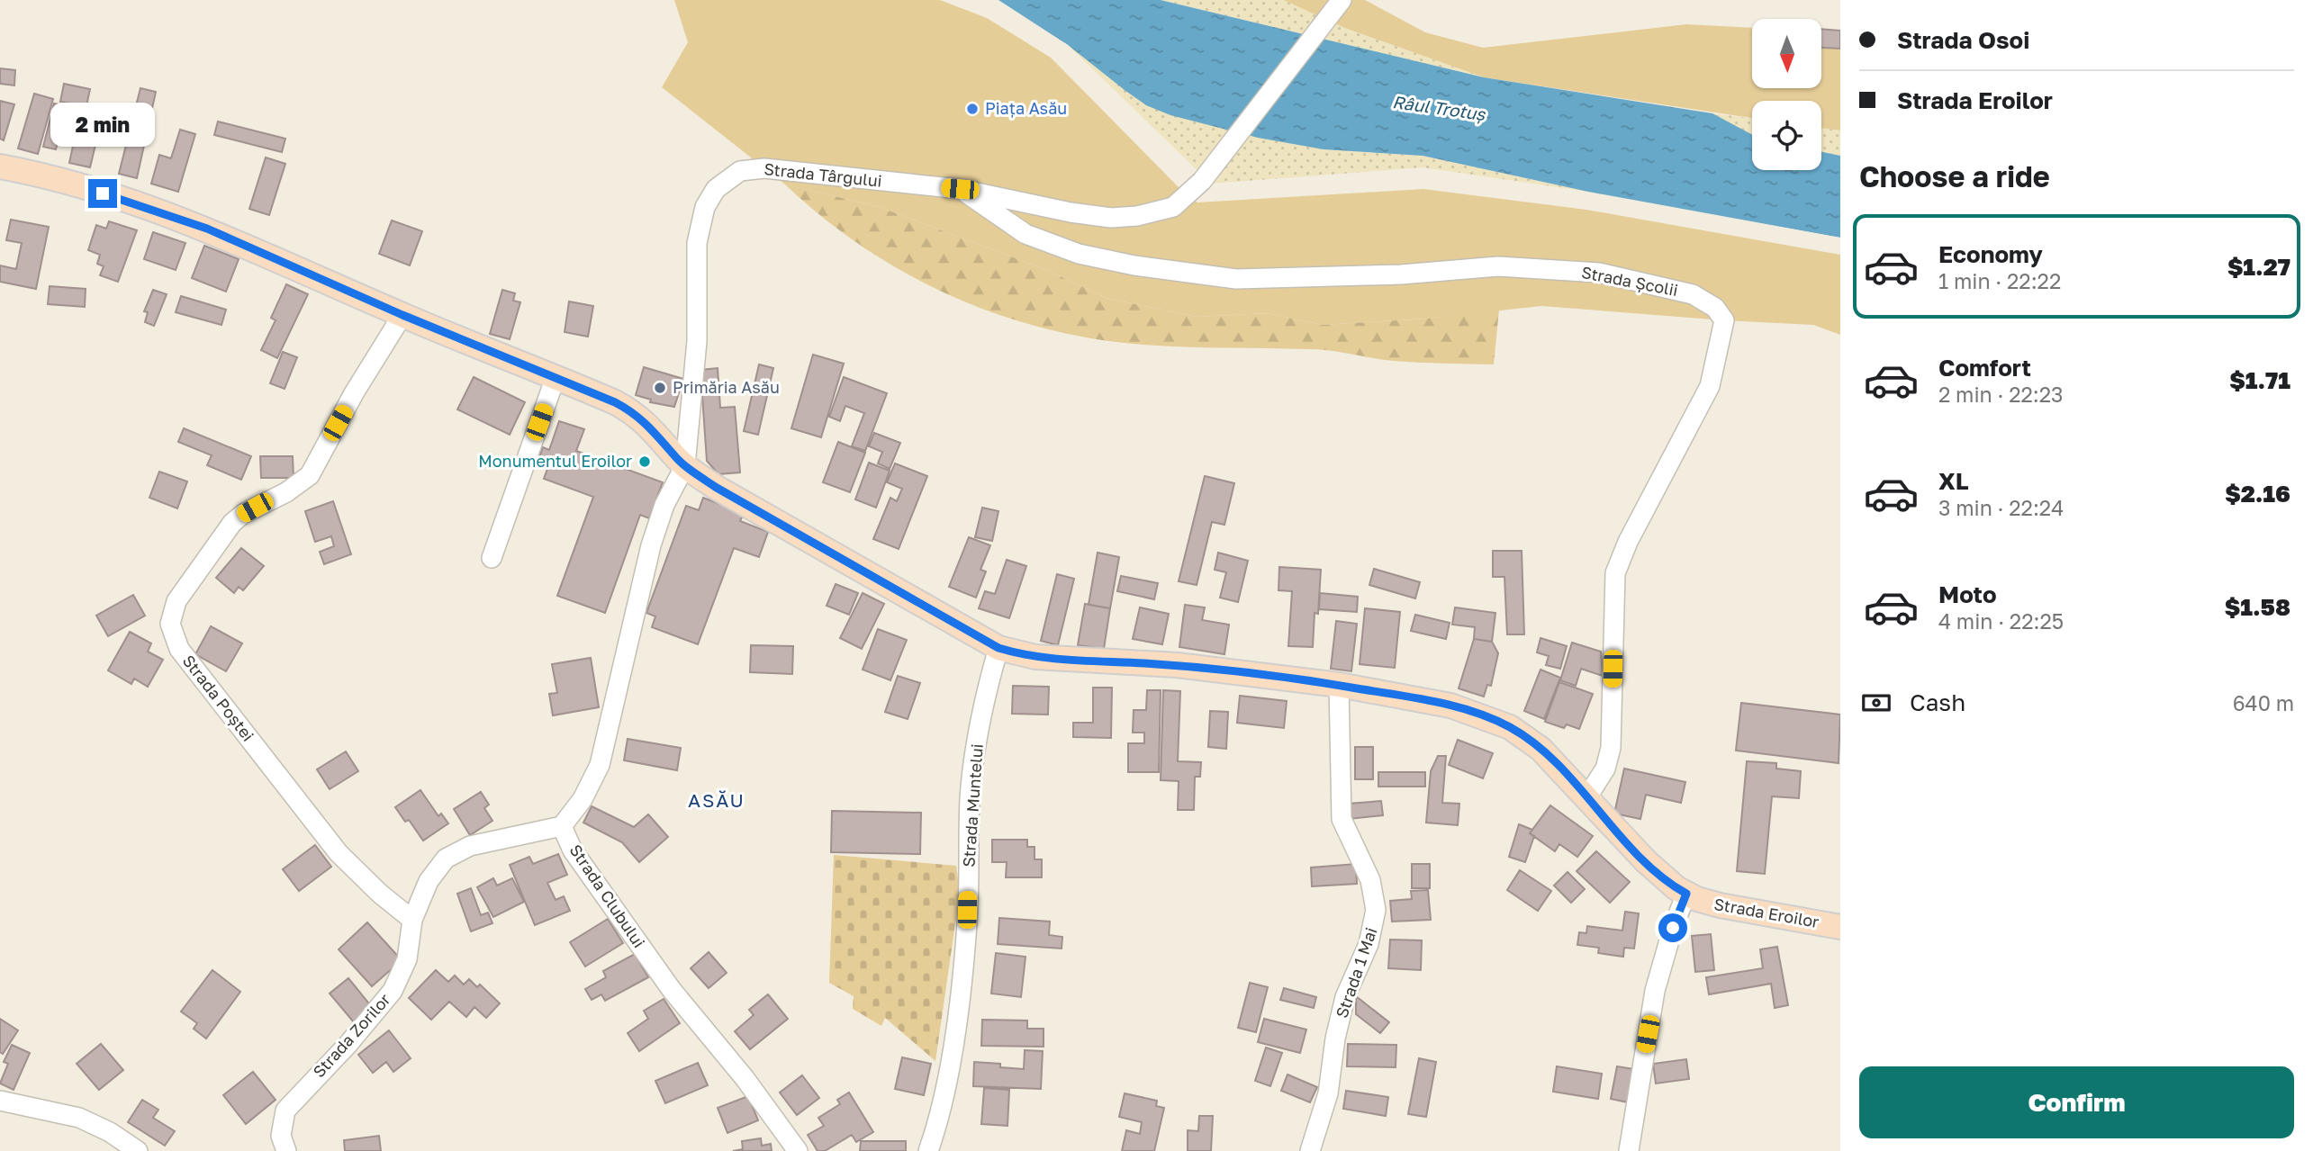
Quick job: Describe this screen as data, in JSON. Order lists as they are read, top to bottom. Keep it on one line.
{"streets":{"main road":["Strada Eroilor"],"street":["Strada Târgului","Strada Școlii","Strada Poștei","Strada Muntelui","Strada Clubului","Strada 1 Mai","Strada Zorilor"]},"crossings":[["Strada Târgului","Strada Școlii"],["Strada Târgului","Strada Clubului"],["Strada Târgului","Strada Eroilor"],["Strada Școlii","Strada Eroilor"],["Strada Poștei","Strada Eroilor"],["Strada Poștei","Strada Zorilor"],["Strada Muntelui","Strada Eroilor"],["Strada Clubului","Strada Eroilor"],["Strada Clubului","Strada Zorilor"],["Strada Eroilor","Strada 1 Mai"]],"districts":["ASĂU"],"water":["Râul Trotuș"],"places":["Piața Asău","Primăria Asău","Monumentul Eroilor"],"north":"bottom","page":{"banner":["Strada Osoi","Strada Eroilor"],"bubble":"2 min","heading":"Choose a ride","list":[{"name":"Economy","note":"1 min · 22:22","value":"$1.27"},{"name":"Comfort","note":"2 min · 22:23","value":"$1.71"},{"name":"XL","note":"3 min · 22:24","value":"$2.16"},{"name":"Moto","note":"4 min · 22:25","value":"$1.58"}],"pay":["Cash","640 m"],"buttons":"Confirm"}}
